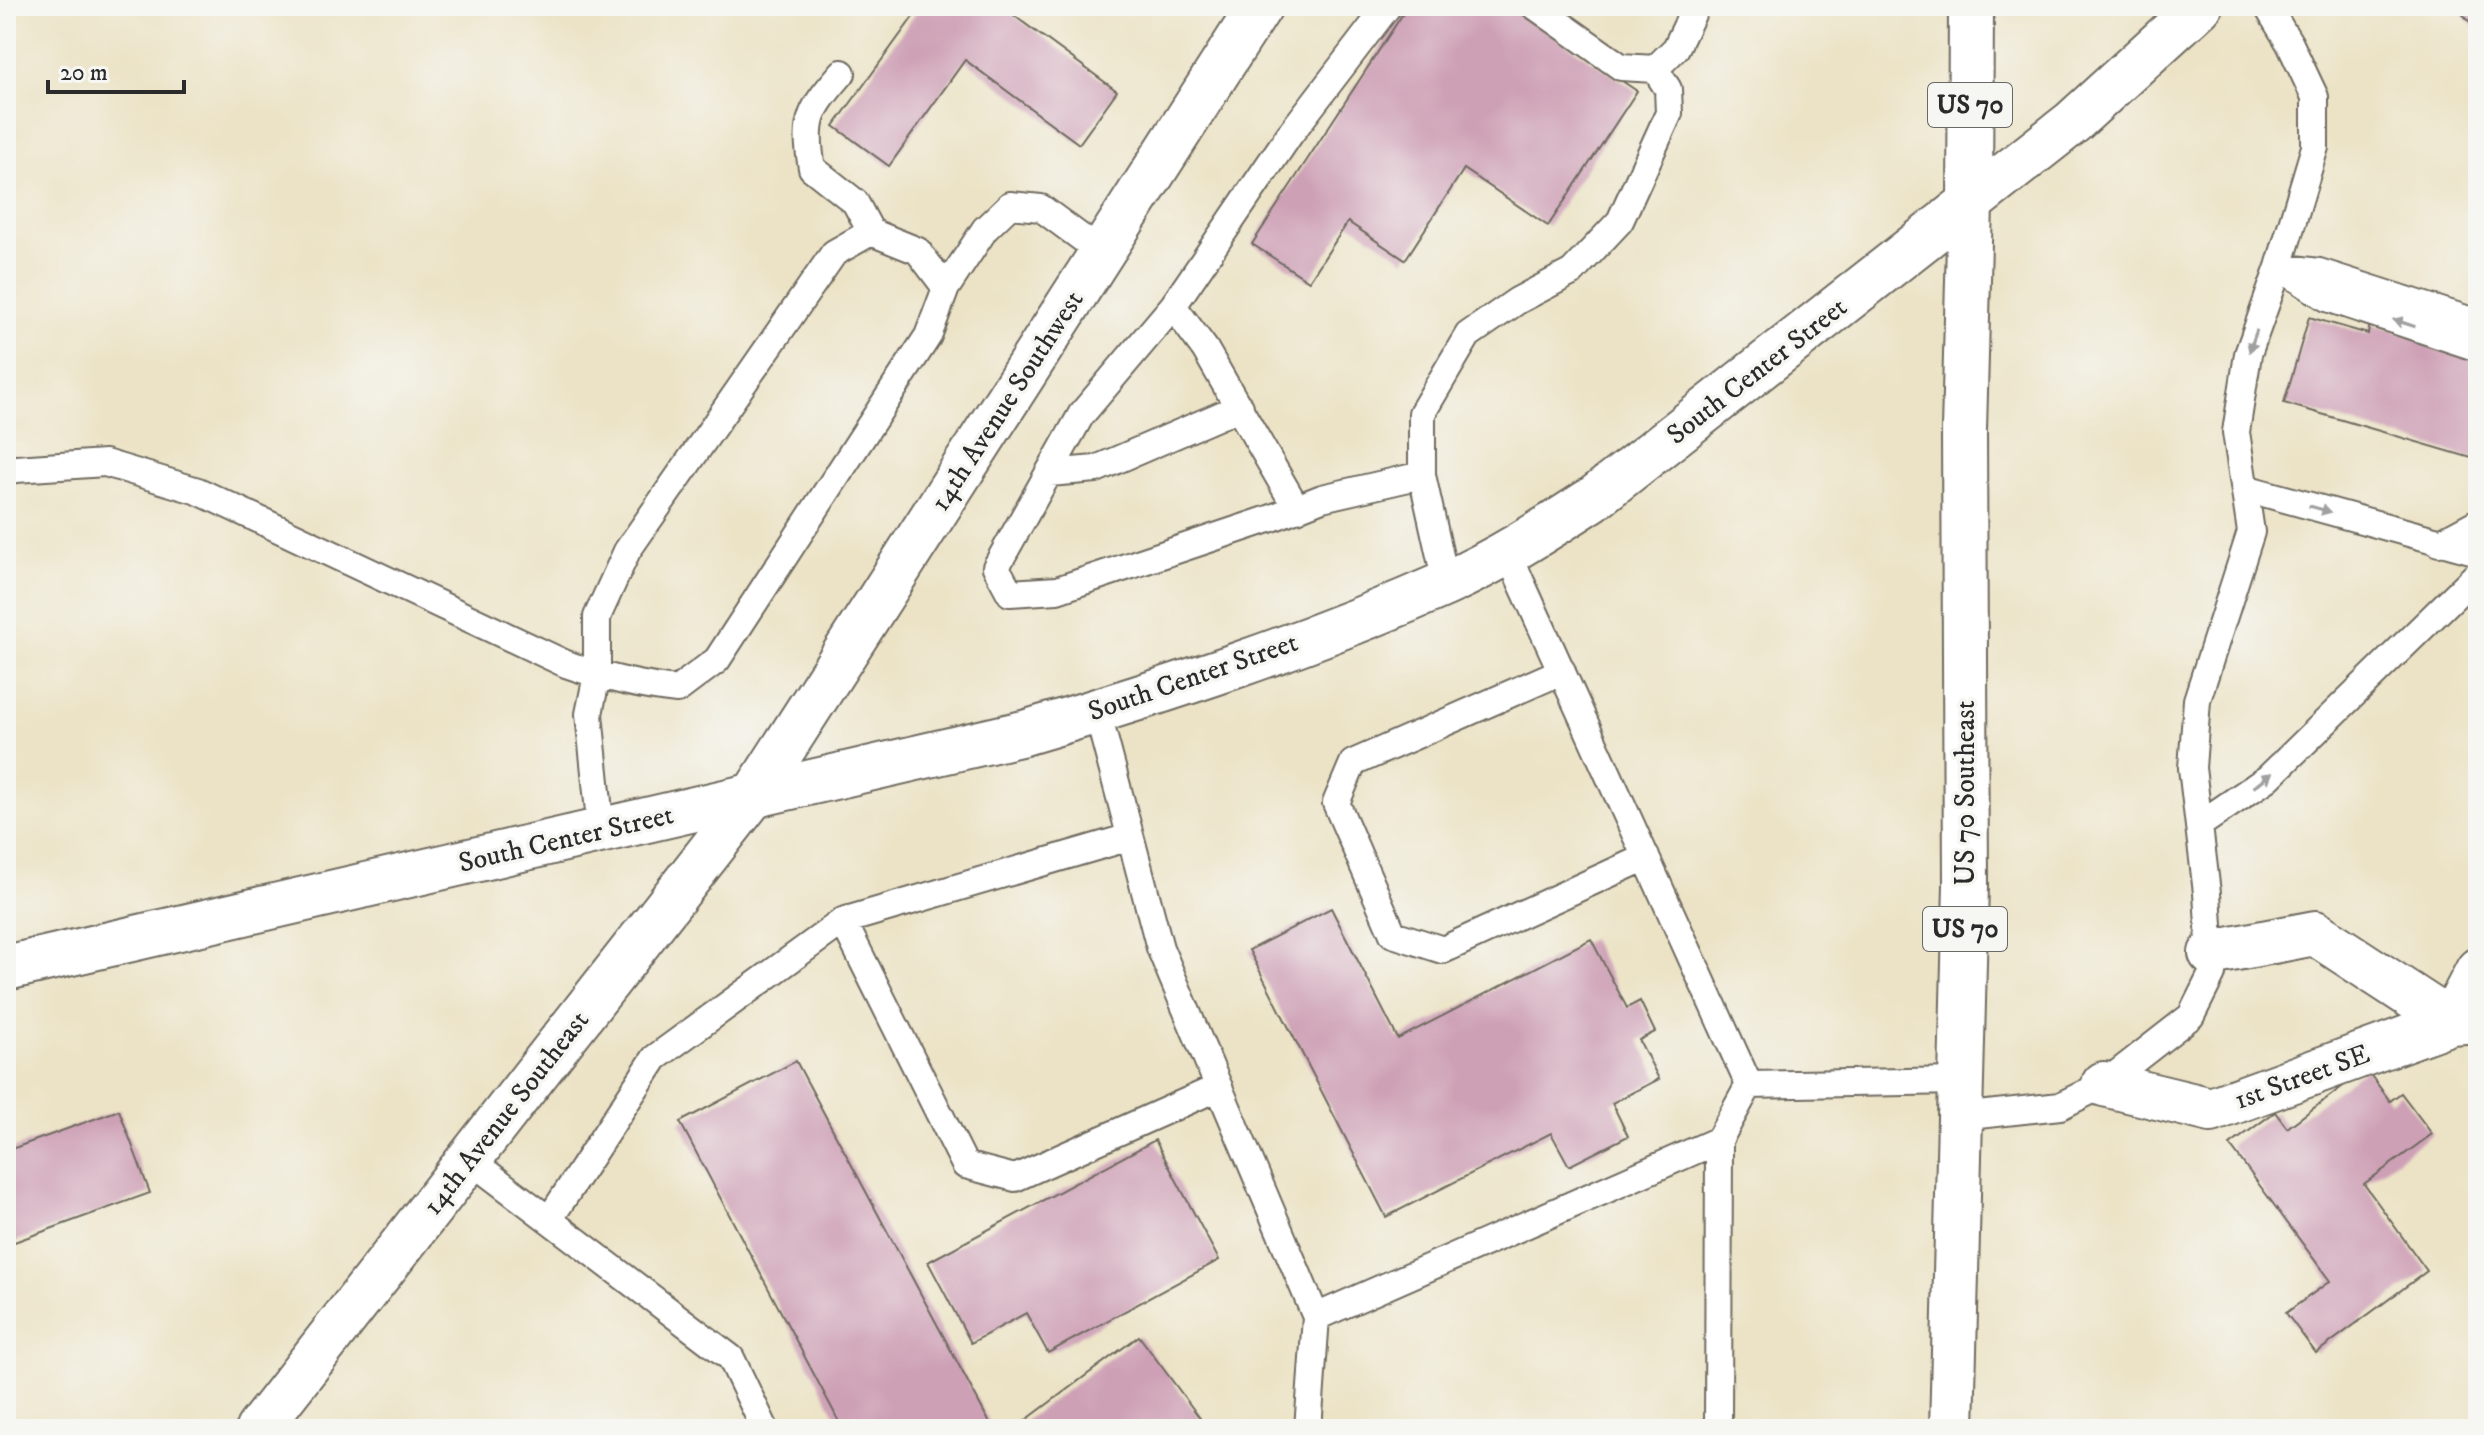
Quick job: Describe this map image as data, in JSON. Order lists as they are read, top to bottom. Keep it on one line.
{"streets":{"street":["US 70","South Center Street","14th Avenue Southwest","US 70 Southeast","1st Street SE","14th Avenue Southeast"]},"crossings":[["US 70","South Center Street"],["US 70","US 70 Southeast"],["South Center Street","14th Avenue Southwest"],["South Center Street","US 70 Southeast"],["South Center Street","14th Avenue Southeast"],["14th Avenue Southwest","14th Avenue Southeast"]],"scale_bar":"20 m"}
